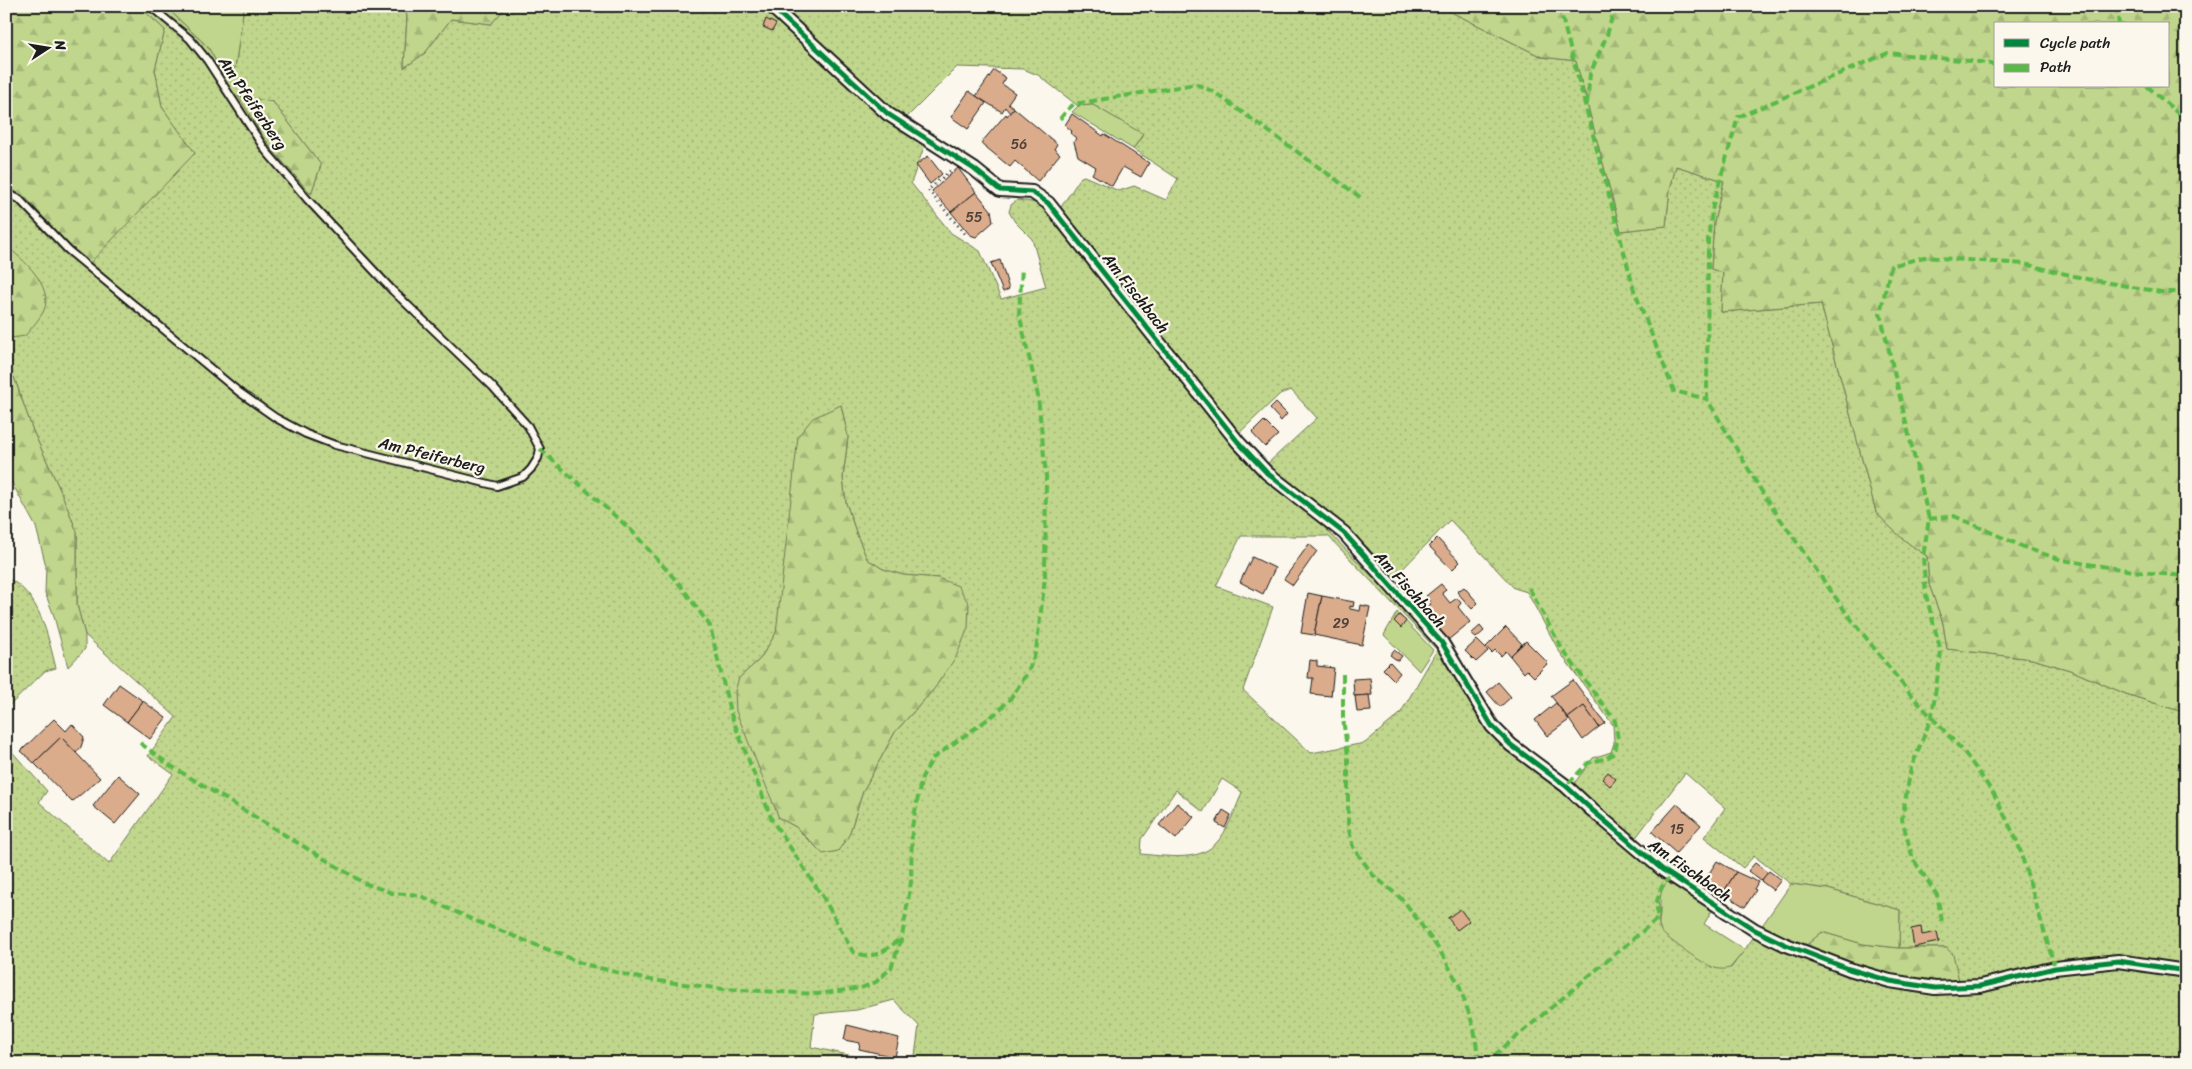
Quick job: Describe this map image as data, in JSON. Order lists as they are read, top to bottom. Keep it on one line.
{"streets":{"street":["Am Fischbach"],"lane":["Am Pfeiferberg"]},"house_numbers":["56","55","29","15"],"legend":["Cycle path","Path"],"north":"right"}
